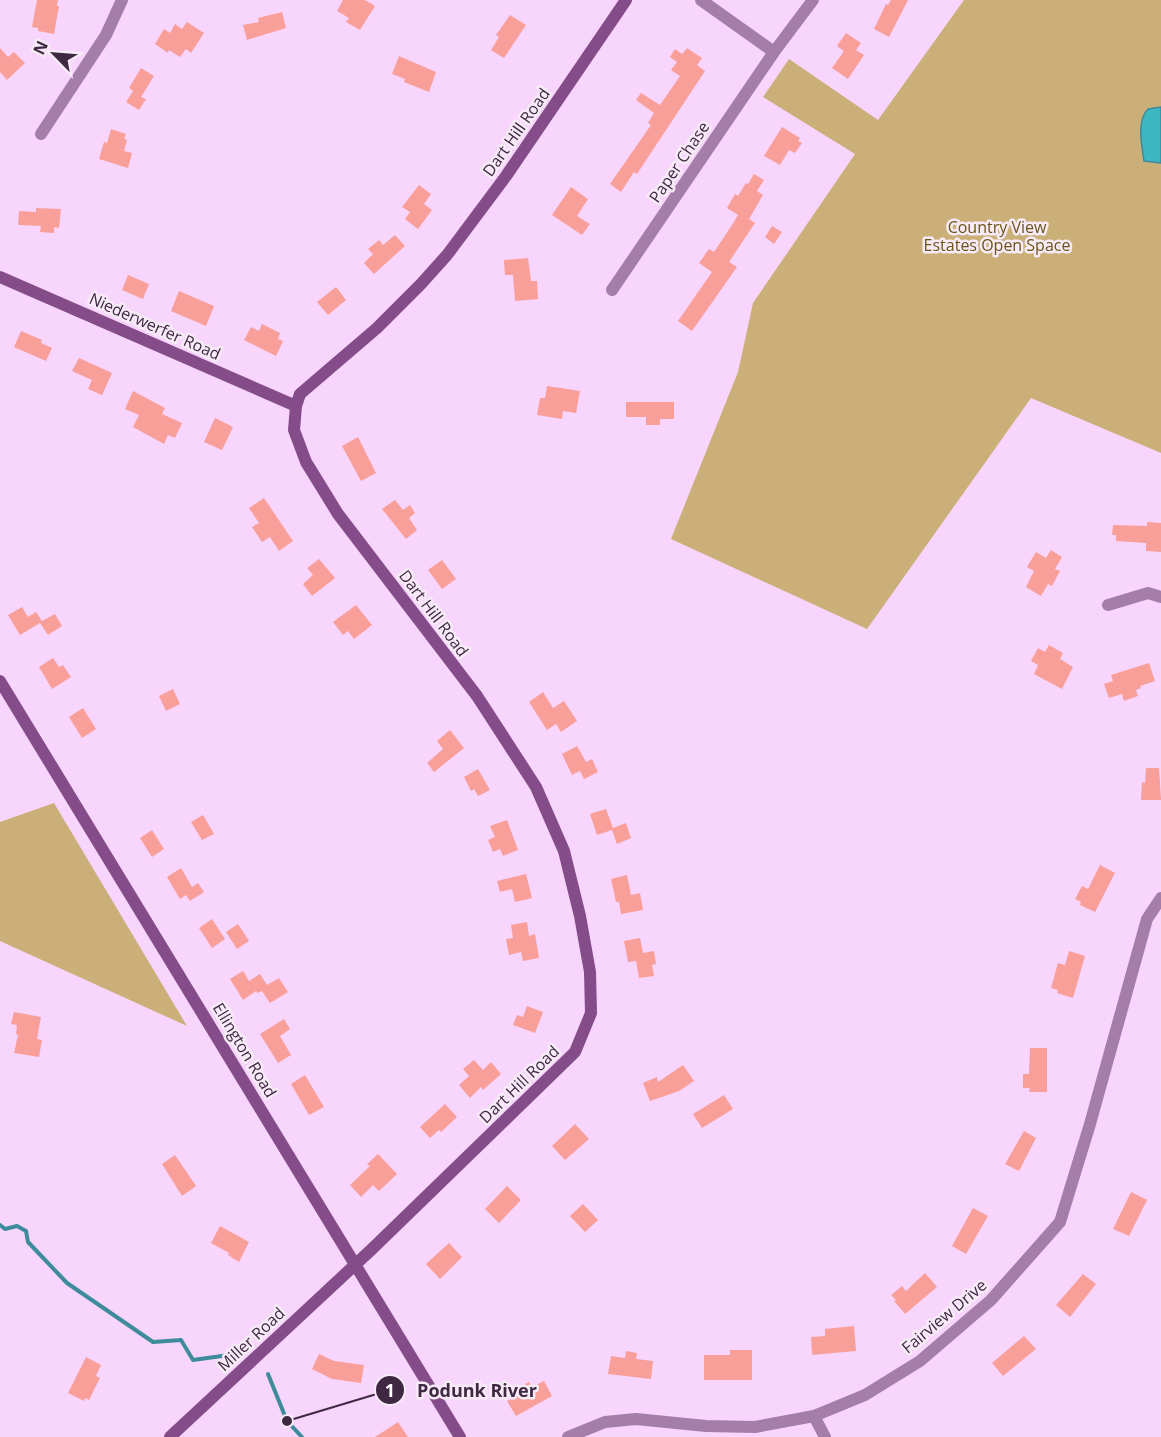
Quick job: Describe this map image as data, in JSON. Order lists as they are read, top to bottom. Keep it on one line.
{"streets":{"street":["Dart Hill Road","Paper Chase","Niederwerfer Road","Ellington Road","Fairview Drive","Miller Road"]},"crossings":[["Dart Hill Road","Niederwerfer Road"],["Dart Hill Road","Ellington Road"],["Dart Hill Road","Miller Road"],["Ellington Road","Miller Road"]],"parks":["Country View Estates Open Space"],"places":["Podunk River"],"north":"top left"}
